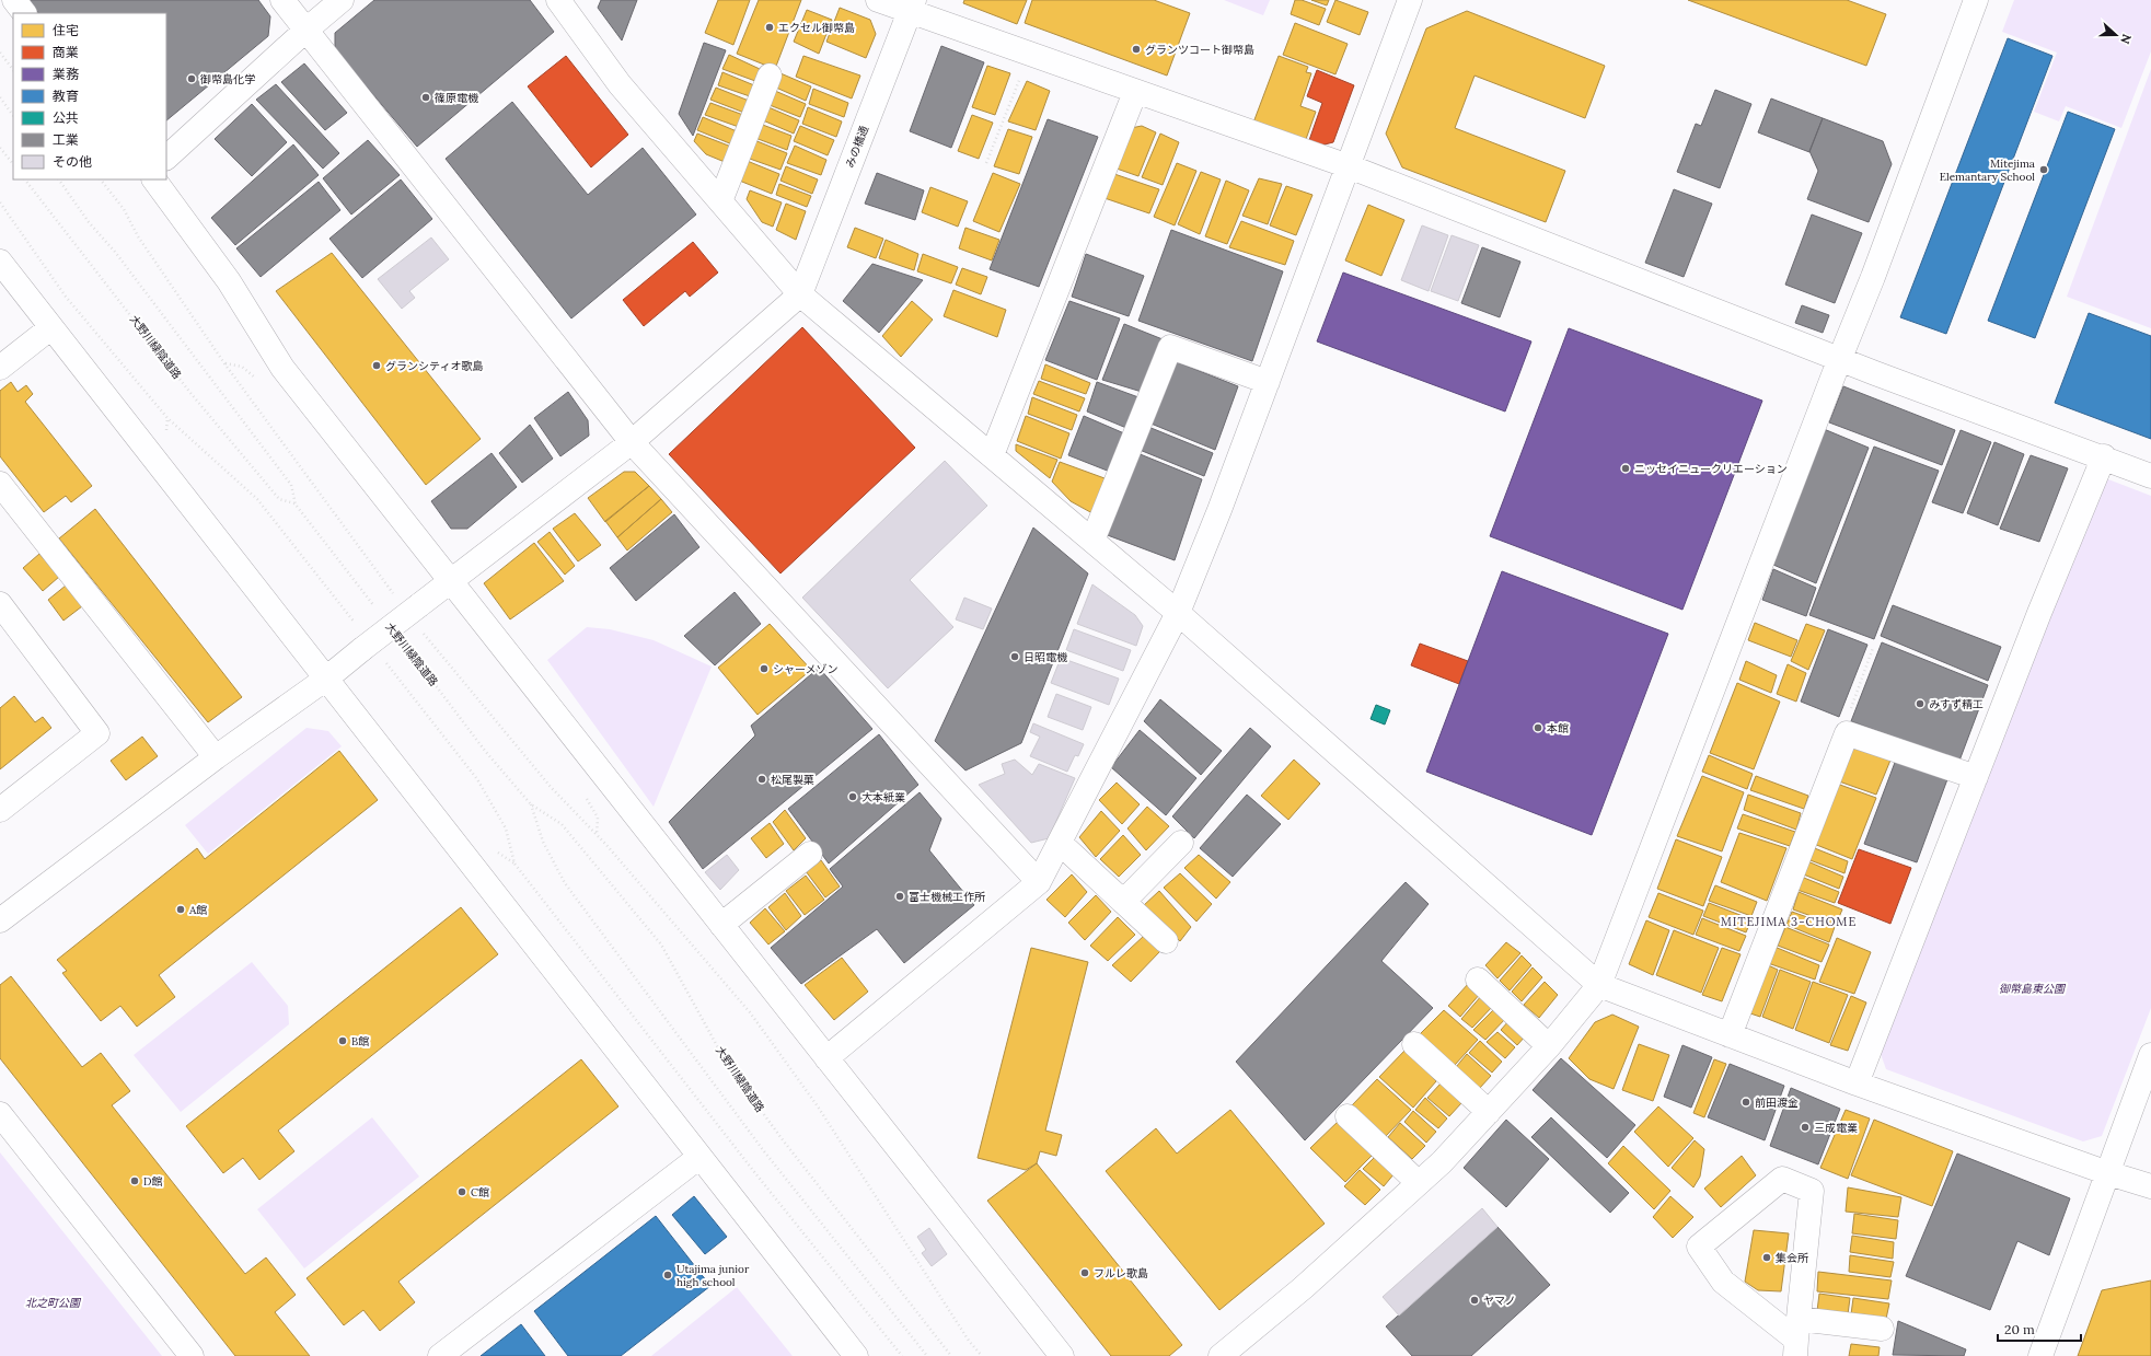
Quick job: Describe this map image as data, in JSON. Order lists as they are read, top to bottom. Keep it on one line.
{"streets":{"street":["みの橋通"],"path":["大野川緑陰道路"]},"districts":["MITEJIMA 3-CHOME"],"parks":["御幣島東公園","北之町公園"],"places":["エクセル御幣島","グランツコート御幣島","御幣島化学","篠原電機","Mitejima Elemantary School","グランシティオ歌島","ニッセイニュークリエーション","日昭電機","シャーメゾン","みすず精工","本館","松尾製菓","大本紙業","富士機械工作所","A館","B館","前田渡金","三成電業","D館","C館","集会所","フルレ歌島","Utajima junior high school","ヤマノ"],"legend":["住宅","商業","業務","教育","公共","工業","その他"],"scale_bar":"20 m","north":"right"}
